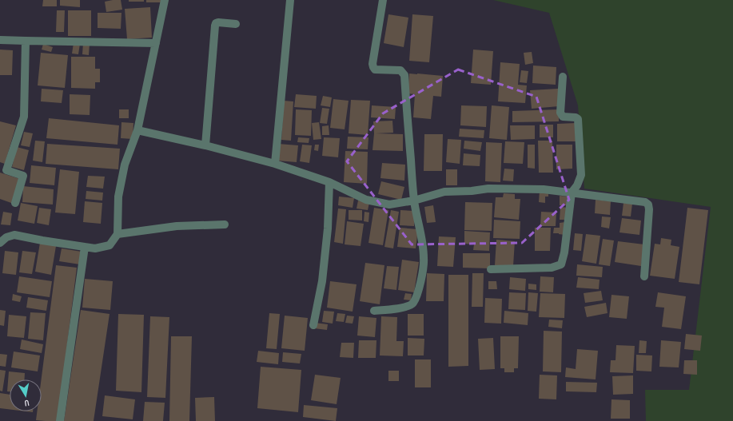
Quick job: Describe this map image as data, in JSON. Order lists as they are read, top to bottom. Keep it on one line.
{"north":"bottom"}
